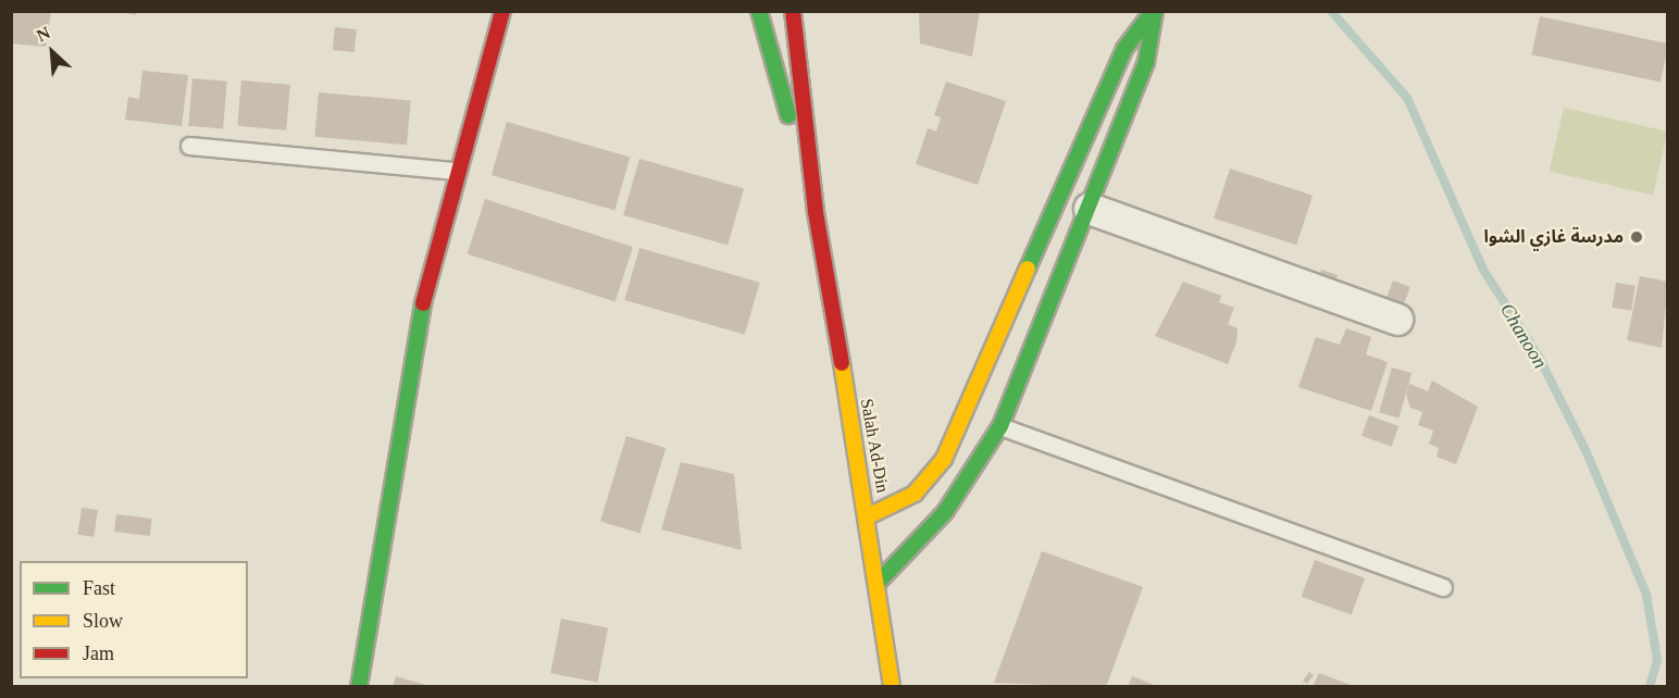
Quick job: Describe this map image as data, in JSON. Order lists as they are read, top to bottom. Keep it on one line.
{"streets":{"main road":["Salah Ad-Din"]},"water":["Chanoon"],"places":["مدرسة غازي الشوا"],"legend":["Fast","Slow","Jam"],"north":"top left"}
